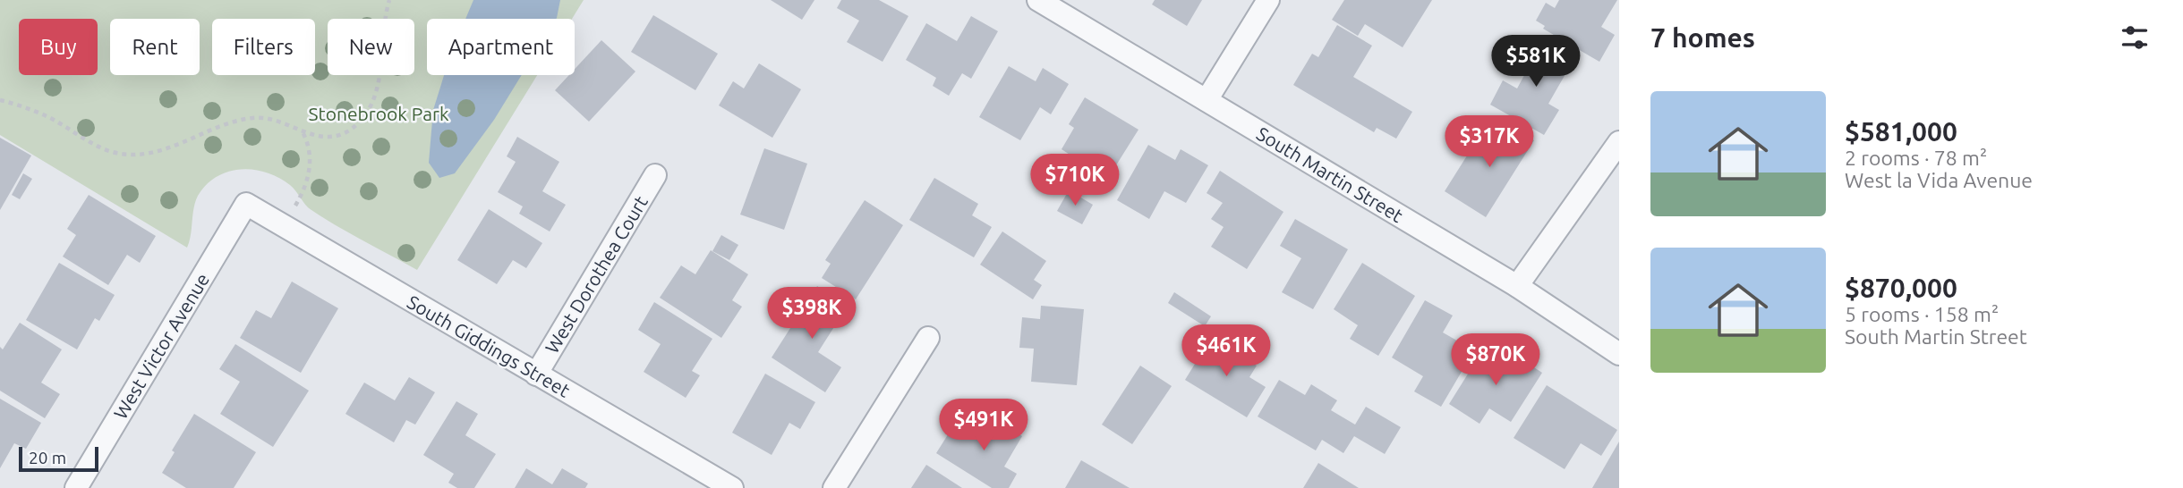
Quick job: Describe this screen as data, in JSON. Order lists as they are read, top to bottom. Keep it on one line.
{"streets":{"street":["South Martin Street","West Dorothea Court","West Victor Avenue","South Giddings Street"]},"crossings":[["West Dorothea Court","South Giddings Street"],["West Victor Avenue","South Giddings Street"]],"parks":["Stonebrook Park"],"scale_bar":"20 m","page":{"heading":"7 homes","chip":["Buy","Rent","Filters","New","Apartment"],"price":["$581K","$317K","$710K","$398K","$461K","$870K","$491K"],"list":[{"name":"$581,000","note":"2 rooms · 78 m² · West la Vida Avenue"},{"name":"$870,000","note":"5 rooms · 158 m² · South Martin Street"}],"scale":"20 m"}}
